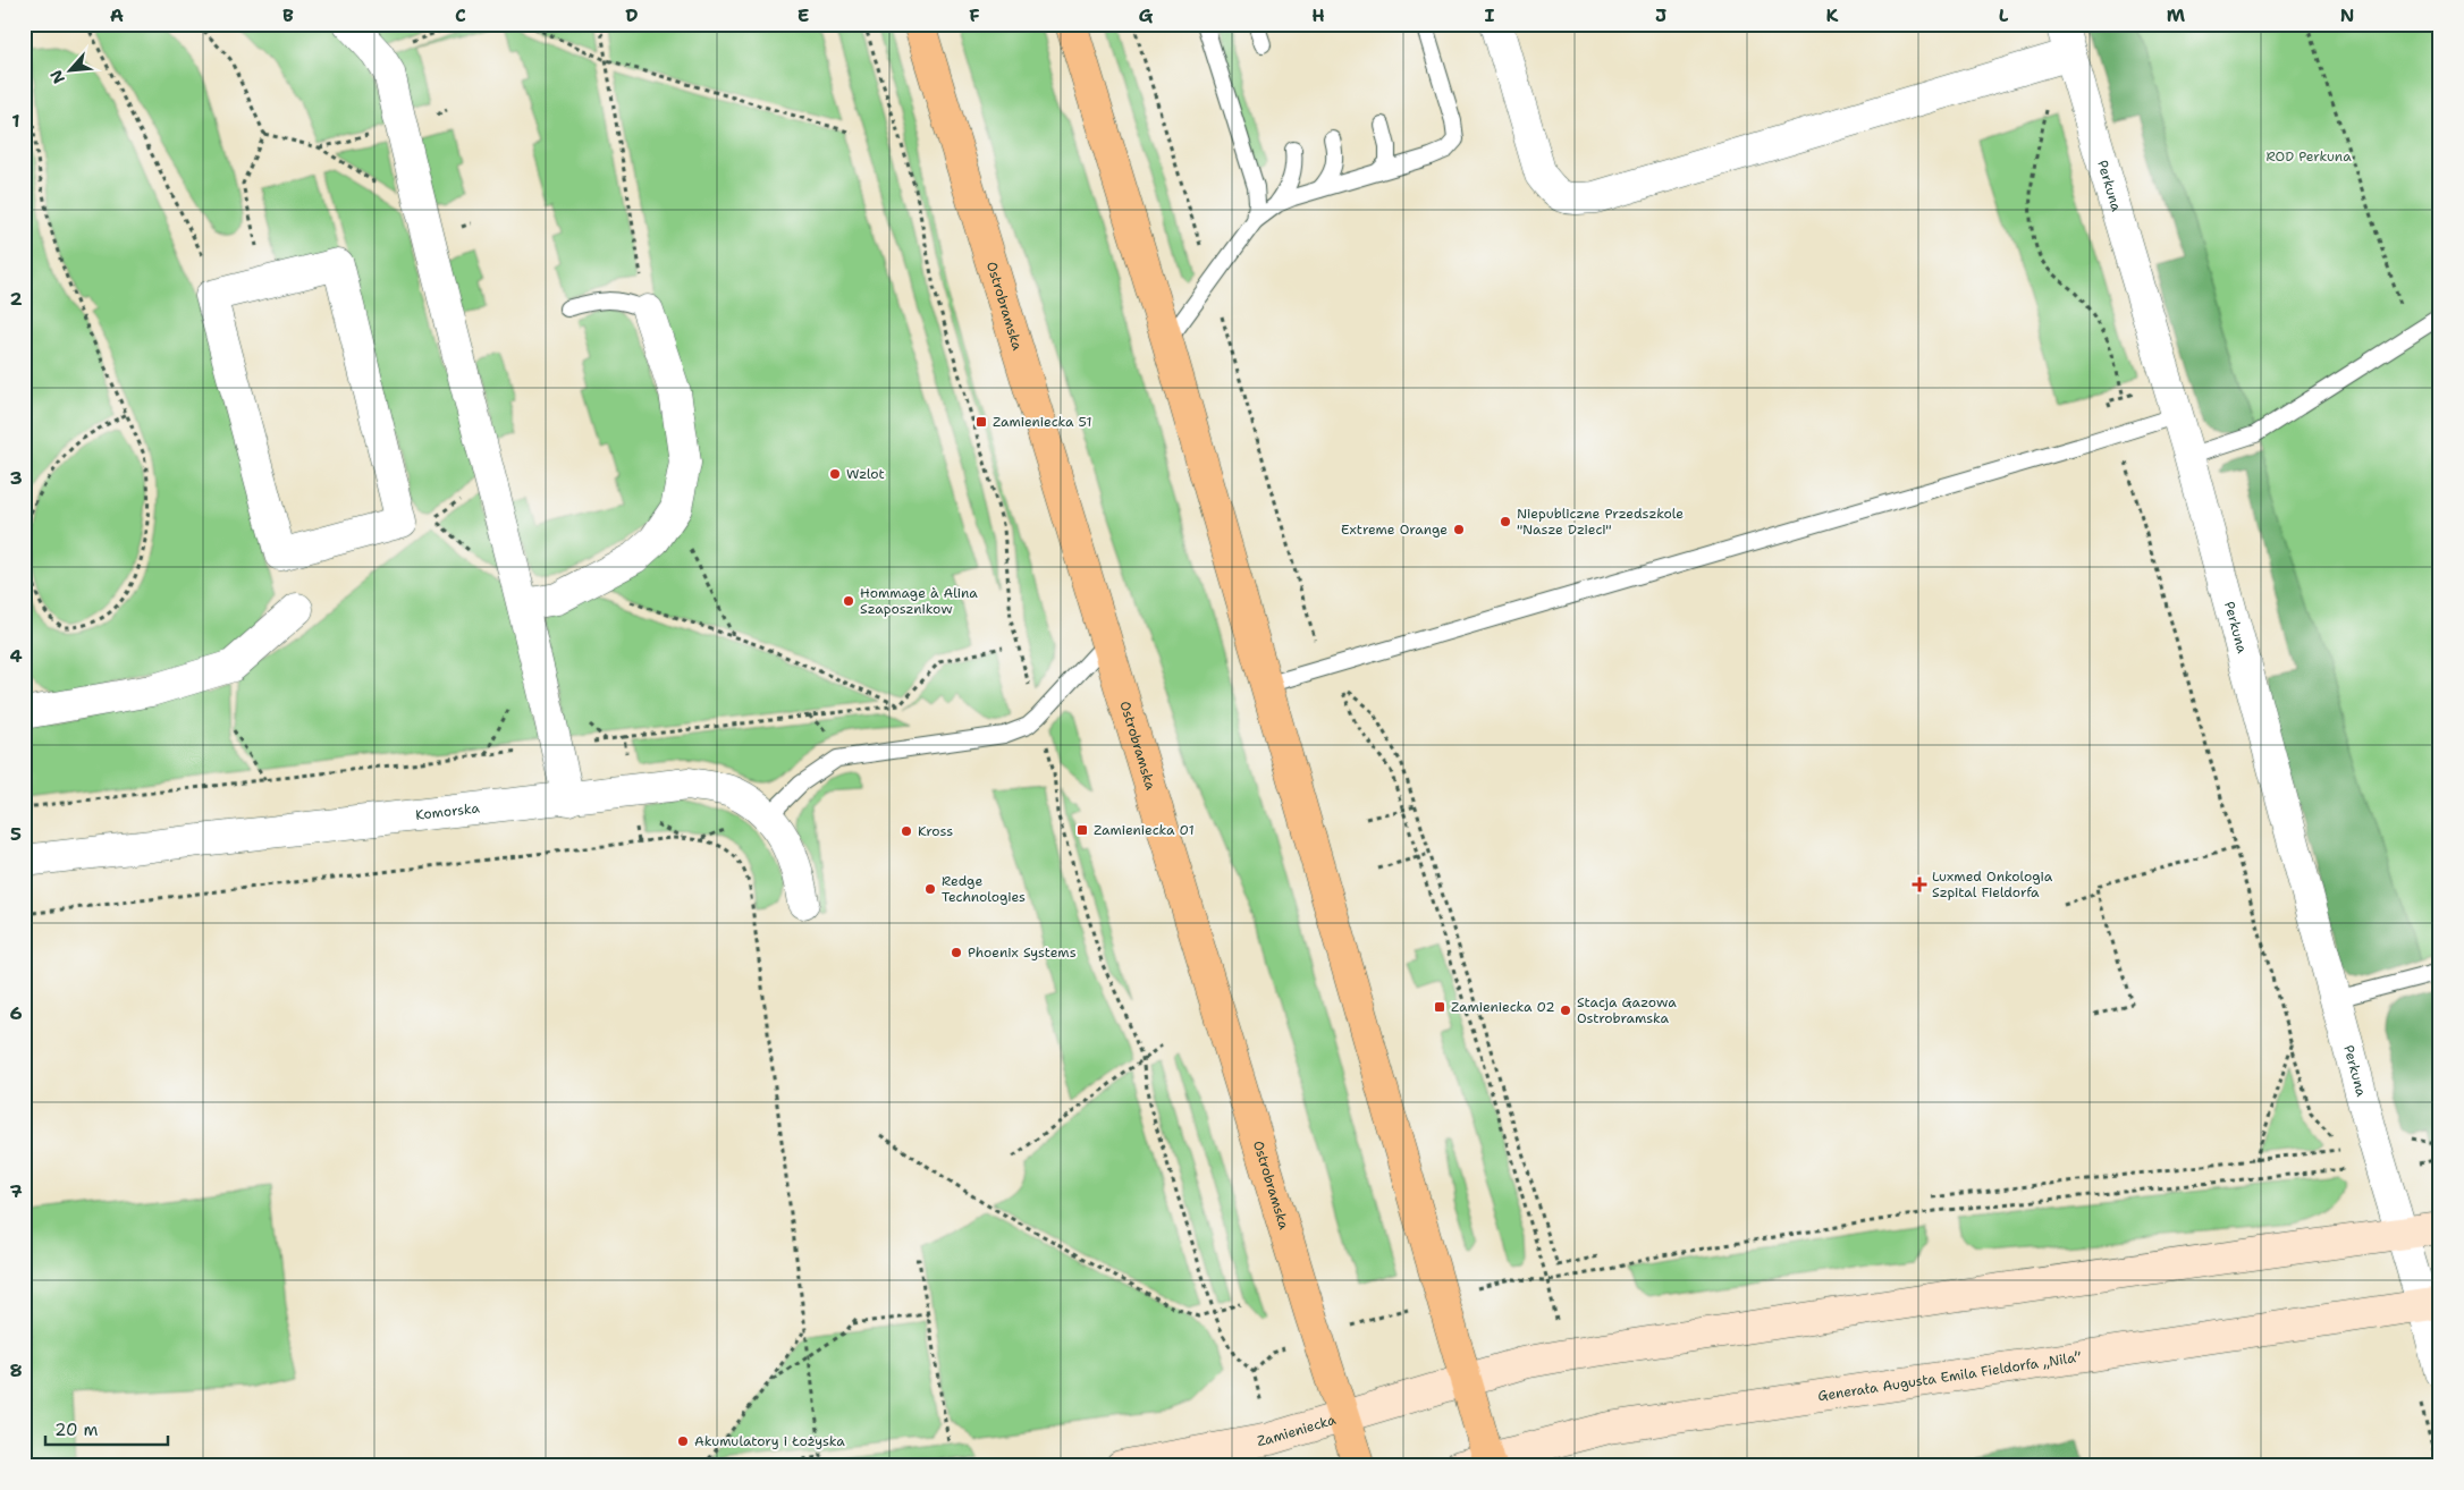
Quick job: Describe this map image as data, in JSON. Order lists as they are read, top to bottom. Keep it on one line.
{"streets":{"main road":["Ostrobramska"],"street":["Perkuna","Komorska","Generała Augusta Emila Fieldorfa „Nila”","Zamieniecka"]},"crossings":[["Perkuna","Generała Augusta Emila Fieldorfa „Nila”"],["Ostrobramska","Zamieniecka"]],"parks":["ROD Perkuna"],"places":{"transit":["Zamieniecka 51","Zamieniecka 01","Zamieniecka 02"],"other":["Wzlot","Niepubliczne Przedszkole \"Nasze Dzieci\"","Extreme Orange","Hommage à Alina Szaposznikow","Kross","Redge Technologies","Phoenix Systems","Stacja Gazowa Ostrobramska","Akumulatory i Łożyska"],"health":["Luxmed Onkologia Szpital Fieldorfa"]},"scale_bar":"20 m","north":"bottom left","grid":{"columns":["A","B","C","D","E","F","G","H","I","J","K","L","M","N"],"rows":["1","2","3","4","5","6","7","8"]}}
